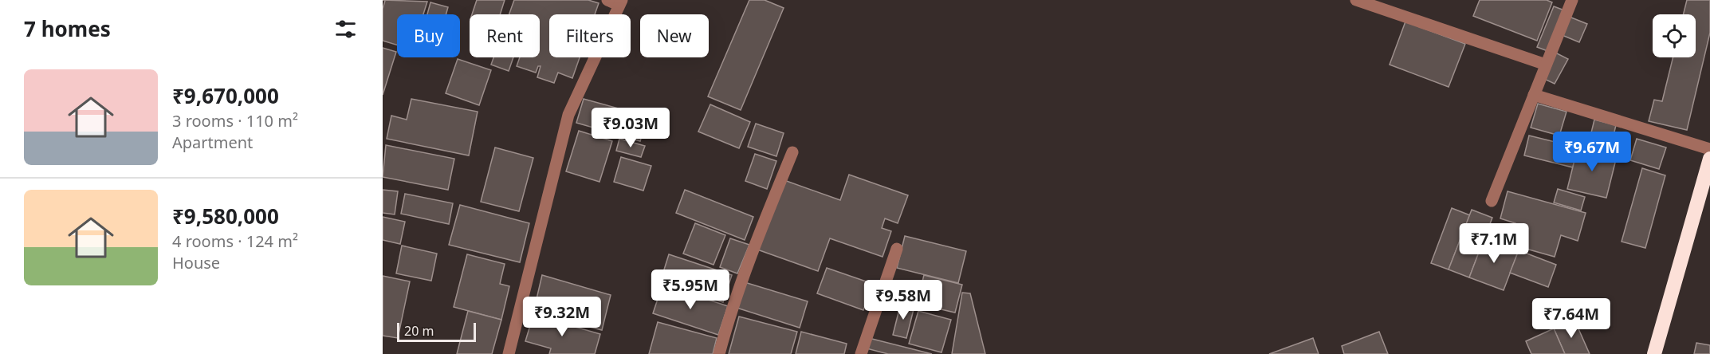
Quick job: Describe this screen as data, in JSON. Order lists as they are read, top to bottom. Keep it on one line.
{"scale_bar":"20 m","page":{"heading":"7 homes","chip":["Buy","Rent","Filters","New"],"list":[{"name":"₹9,670,000","note":"3 rooms · 110 m² · Apartment"},{"name":"₹9,580,000","note":"4 rooms · 124 m² · House"}],"price":["₹9.03M","₹9.67M","₹7.1M","₹5.95M","₹9.58M","₹9.32M","₹7.64M"],"scale":"20 m"}}
